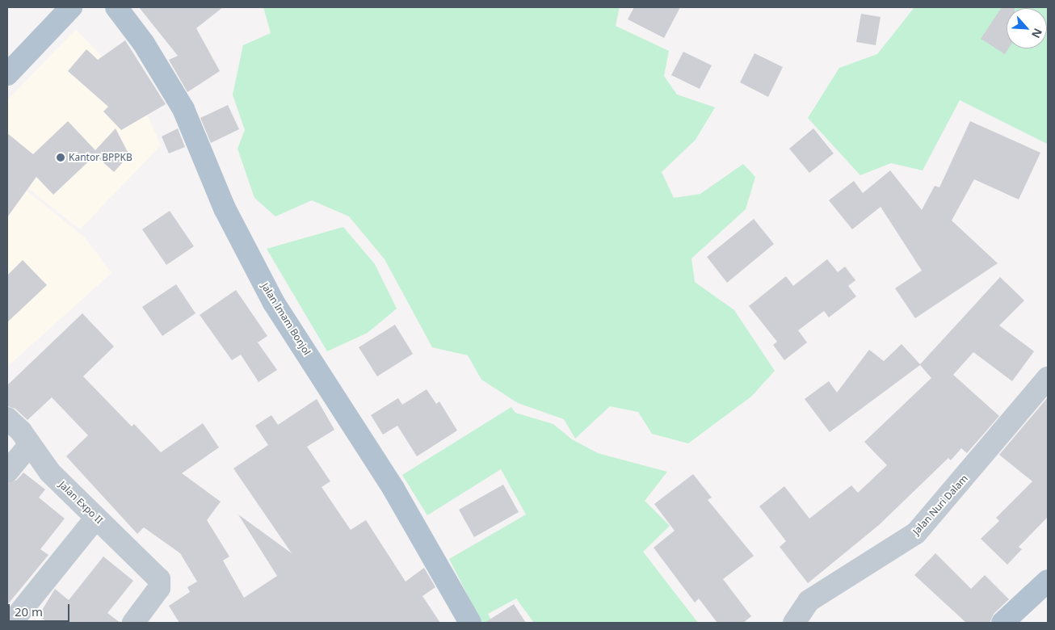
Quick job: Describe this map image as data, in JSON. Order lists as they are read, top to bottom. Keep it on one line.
{"streets":{"main road":["Jalan Imam Bonjol"],"street":["Jalan Expo II","Jalan Nuri Dalam"]},"places":["Kantor BPPKB"],"scale_bar":"20 m","north":"bottom right"}
